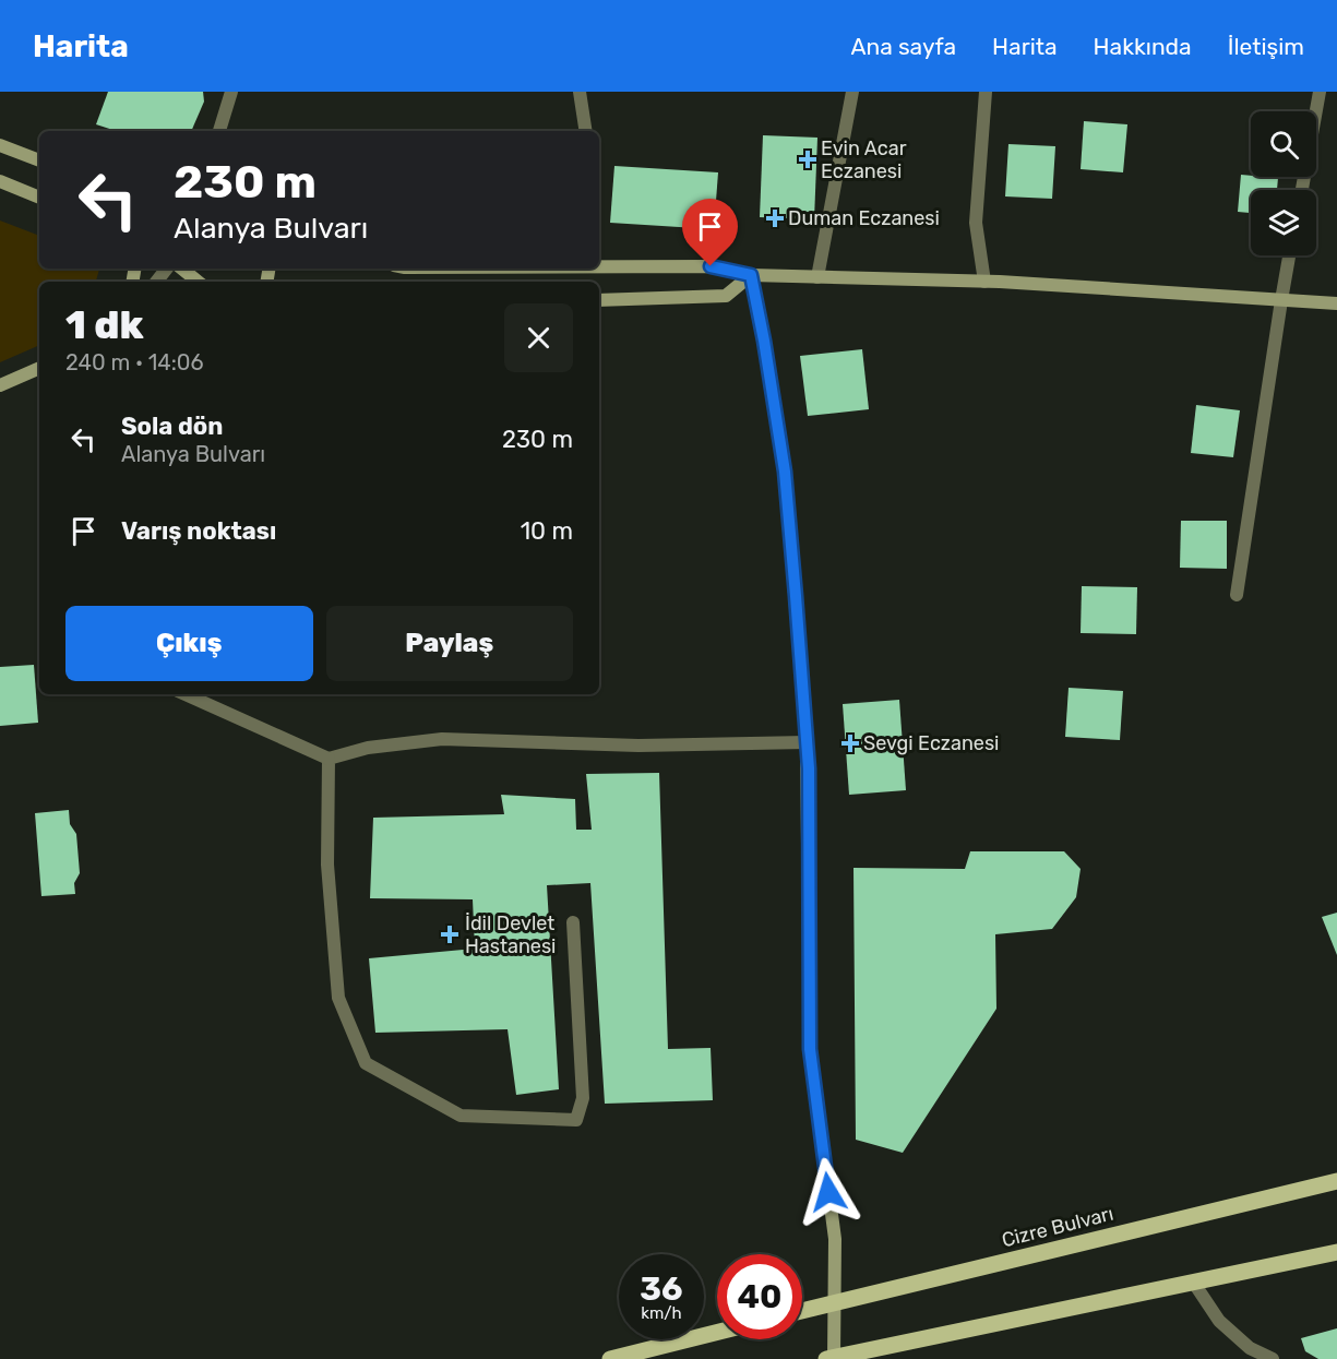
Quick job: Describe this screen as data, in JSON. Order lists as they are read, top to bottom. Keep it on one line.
{"streets":{"main road":["Cizre Bulvarı"]},"places":{"health":["Evin Acar Eczanesi","Duman Eczanesi","Sevgi Eczanesi","İdil Devlet Hastanesi"]},"page":{"header":"Harita","nav":["Ana sayfa","Harita","Hakkında","İletişim"],"turn":["230 m","Alanya Bulvarı"],"heading":["1 dk","240 m · 14:06"],"list":[{"name":"Sola dön","note":"Alanya Bulvarı","value":"230 m"},{"name":"Varış noktası","value":"10 m"}],"buttons":["Çıkış","Paylaş"],"speed":"36 km/h","limit":"40"}}
